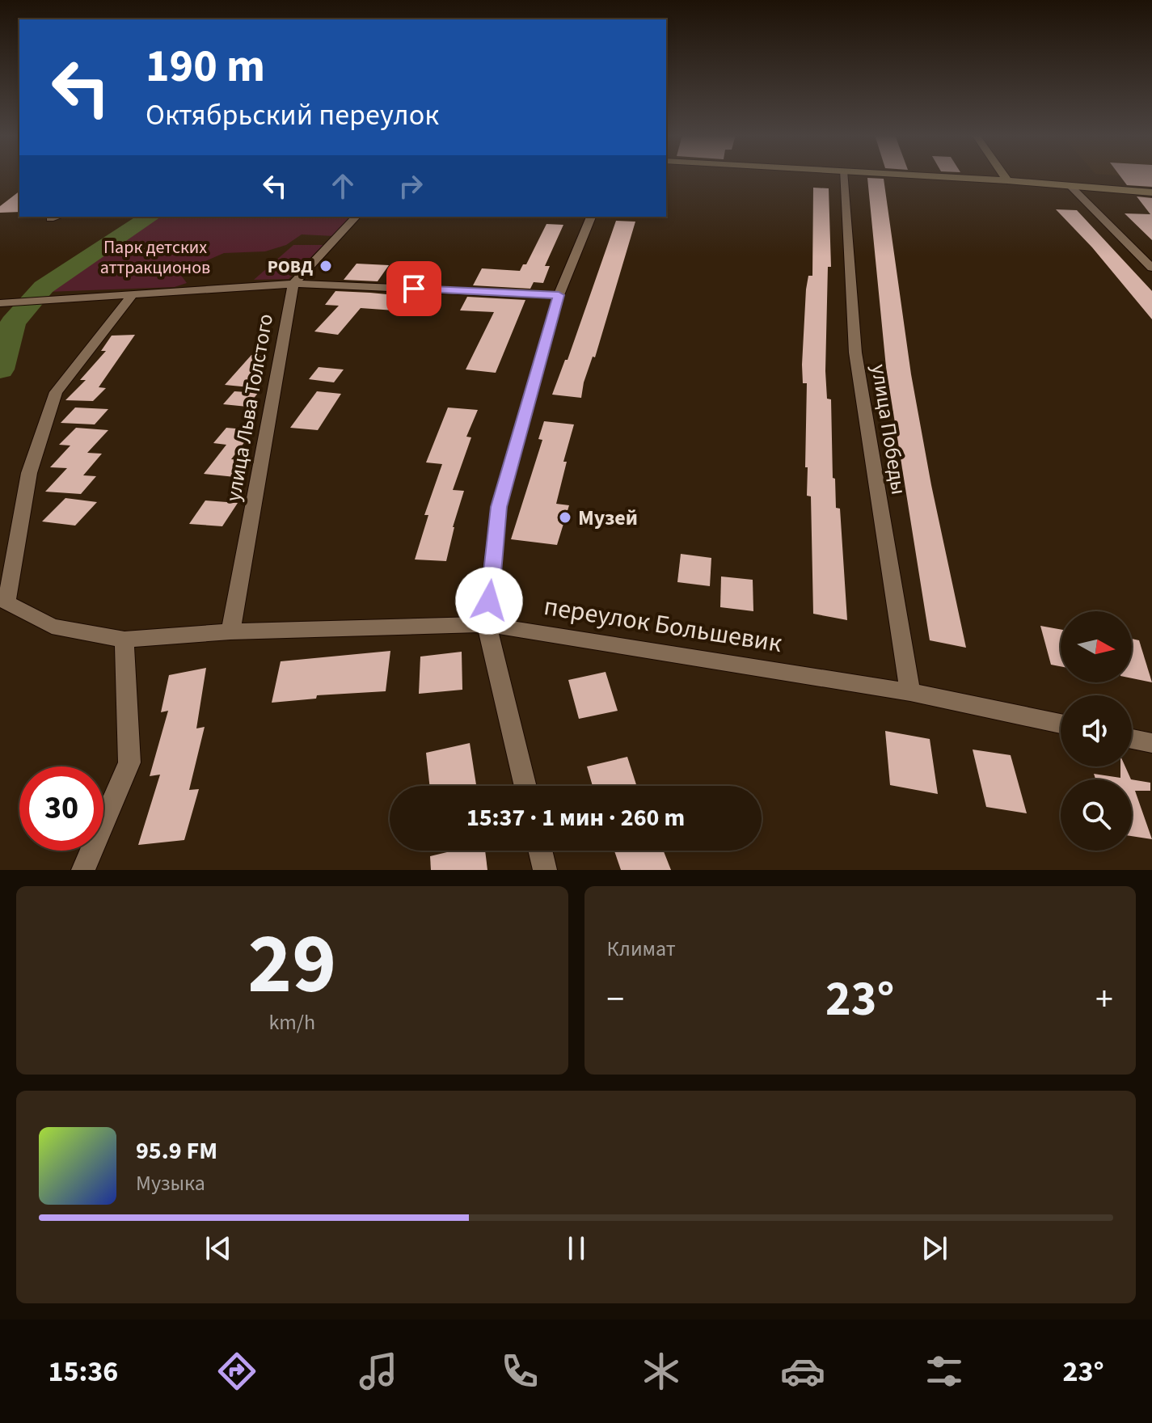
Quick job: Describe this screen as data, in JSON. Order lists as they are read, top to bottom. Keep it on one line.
{"streets":{"street":["улица Льва Толстого","улица Победы","переулок Большевик"]},"crossings":[["улица Льва Толстого","переулок Большевик"],["улица Победы","переулок Большевик"]],"parks":["Парк детских аттракционов"],"places":["РОВД","Музей"],"north":"right","page":{"turn":["190 m","Октябрьский переулок"],"limit":"30","trip":"15:37 · 1 мин · 260 m","tile":[["29","km/h"],"Климат"],"heat":["−","23°","+"],"song":["95.9 FM","Музыка"],"tabs":["15:36","23°"]}}
